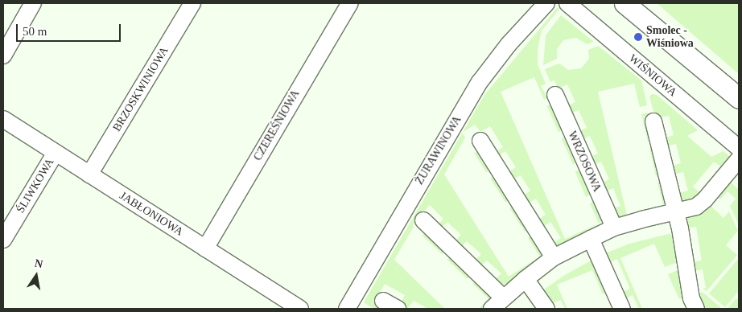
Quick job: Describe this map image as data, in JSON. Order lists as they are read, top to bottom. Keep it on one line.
{"streets":{"street":["WIŚNIOWA","BRZOSKWINIOWA","CZEREŚNIOWA","ŻURAWINOWA","WRZOSOWA","ŚLIWKOWA","JABŁONIOWA"]},"crossings":[["BRZOSKWINIOWA","JABŁONIOWA"],["CZEREŚNIOWA","JABŁONIOWA"],["ŚLIWKOWA","JABŁONIOWA"]],"places":["Smolec - Wiśniowa"],"scale_bar":"50 m","north":"top"}
